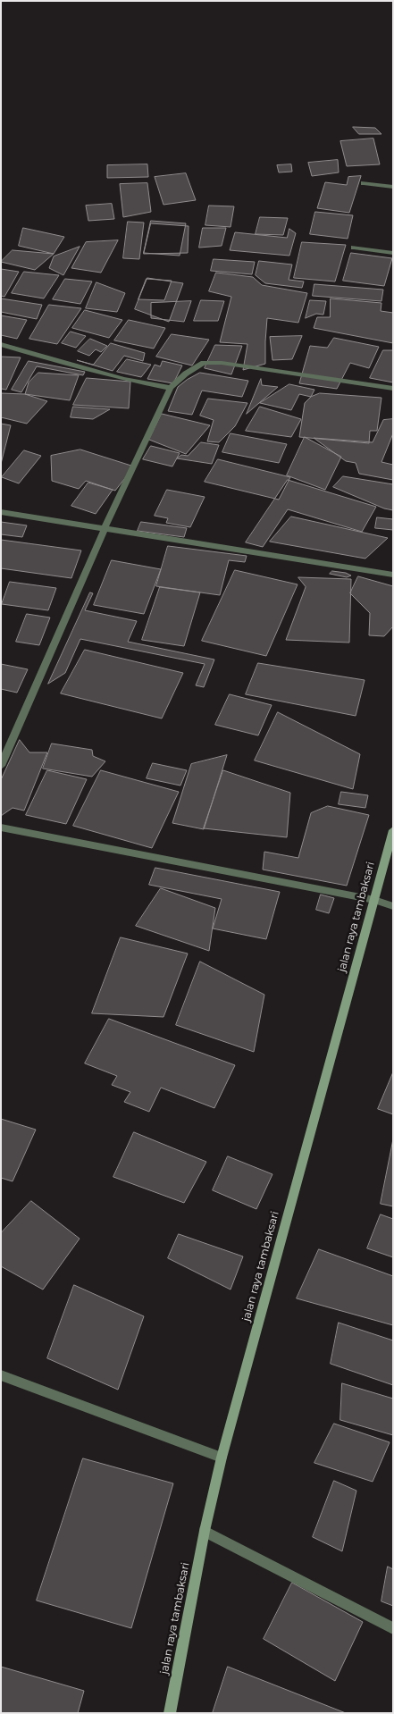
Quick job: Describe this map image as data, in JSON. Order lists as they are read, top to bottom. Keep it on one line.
{"streets":{"street":["jalan raya tambaksari"]}}
